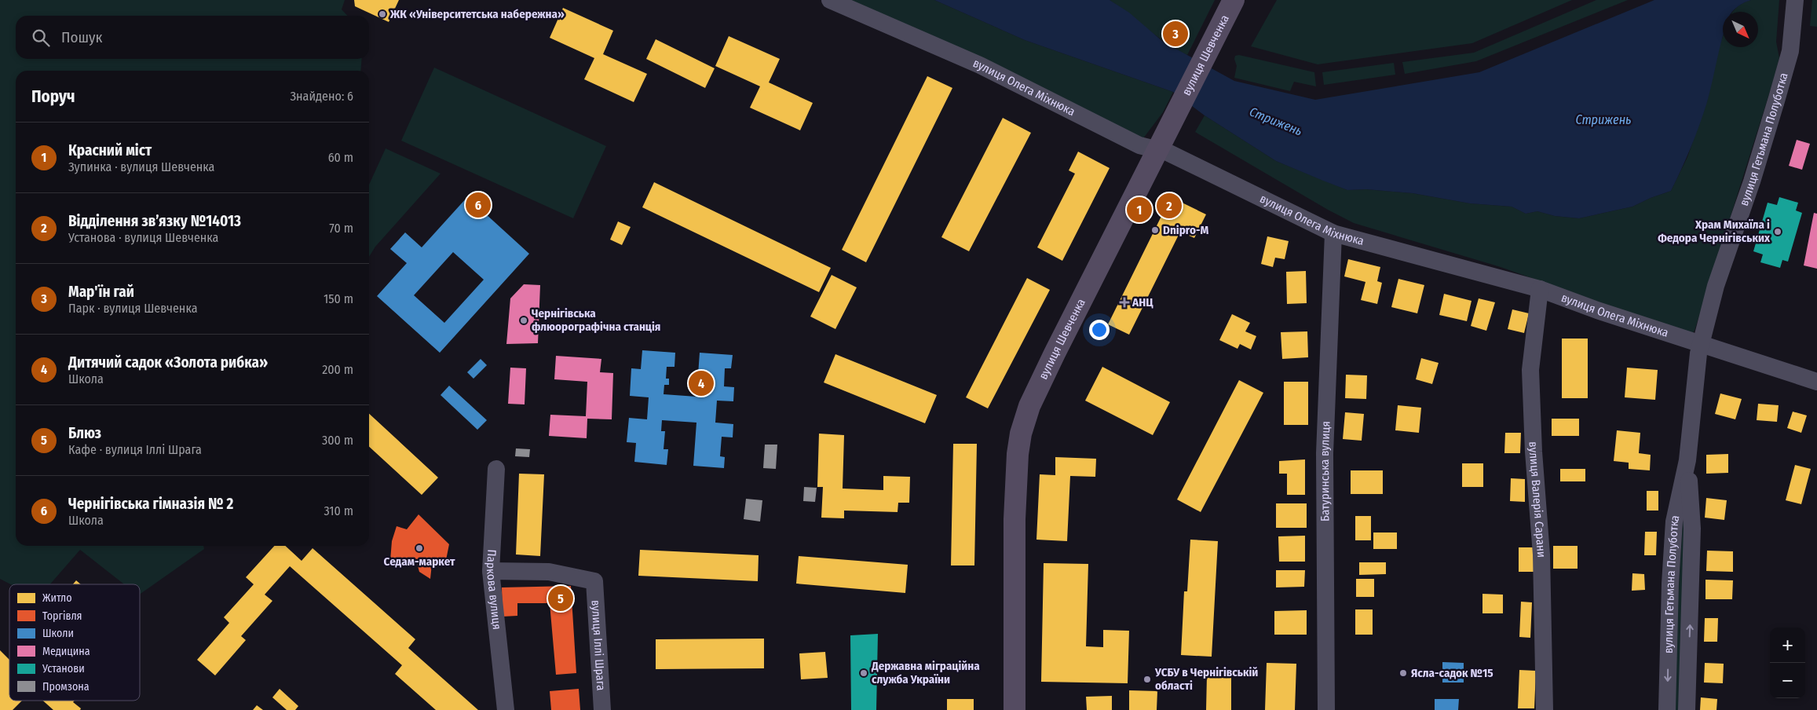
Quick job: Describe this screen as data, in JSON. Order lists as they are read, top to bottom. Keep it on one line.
{"streets":{"main road":["вулиця Шевченка"],"street":["вулиця Олега Міхнюка","вулиця Гетьмана Полуботка","Батуринська вулиця","вулиця Валерія Сарани","Паркова вулиця","вулиця Іллі Шрага"]},"crossings":[["вулиця Шевченка","вулиця Олега Міхнюка"],["вулиця Олега Міхнюка","вулиця Гетьмана Полуботка"],["вулиця Олега Міхнюка","Батуринська вулиця"],["вулиця Олега Міхнюка","вулиця Валерія Сарани"],["Паркова вулиця","вулиця Іллі Шрага"]],"water":["Стрижень"],"places":{"other":["ЖК «Університетська набережна»","Dnipro-M","Храм Михаїла і Федора Чернігівських","Чернігівська флюорографічна станція","Седам-маркет","Державна міграційна служба України","Ясла-садок №15","УСБУ в Чернігівській області"],"health":["АНЦ"]},"legend":["Житло","Торгівля","Школи","Медицина","Установи","Промзона"],"north":"bottom right","page":{"search":"Пошук","pins":["3","6","2","1","4","5"],"heading":["Поруч","Знайдено: 6"],"list":[{"mark":"1","name":"Красний міст","note":"Зупинка · вулиця Шевченка","value":"60 m"},{"mark":"2","name":"Відділення зв’язку №14013","note":"Установа · вулиця Шевченка","value":"70 m"},{"mark":"3","name":"Мар'їн гай","note":"Парк · вулиця Шевченка","value":"150 m"},{"mark":"4","name":"Дитячий садок «Золота рибка»","note":"Школа","value":"200 m"},{"mark":"5","name":"Блюз","note":"Кафе · вулиця Іллі Шрага","value":"300 m"},{"mark":"6","name":"Чернігівська гімназія № 2","note":"Школа","value":"310 m"}],"map_buttons":["+","−"]}}
